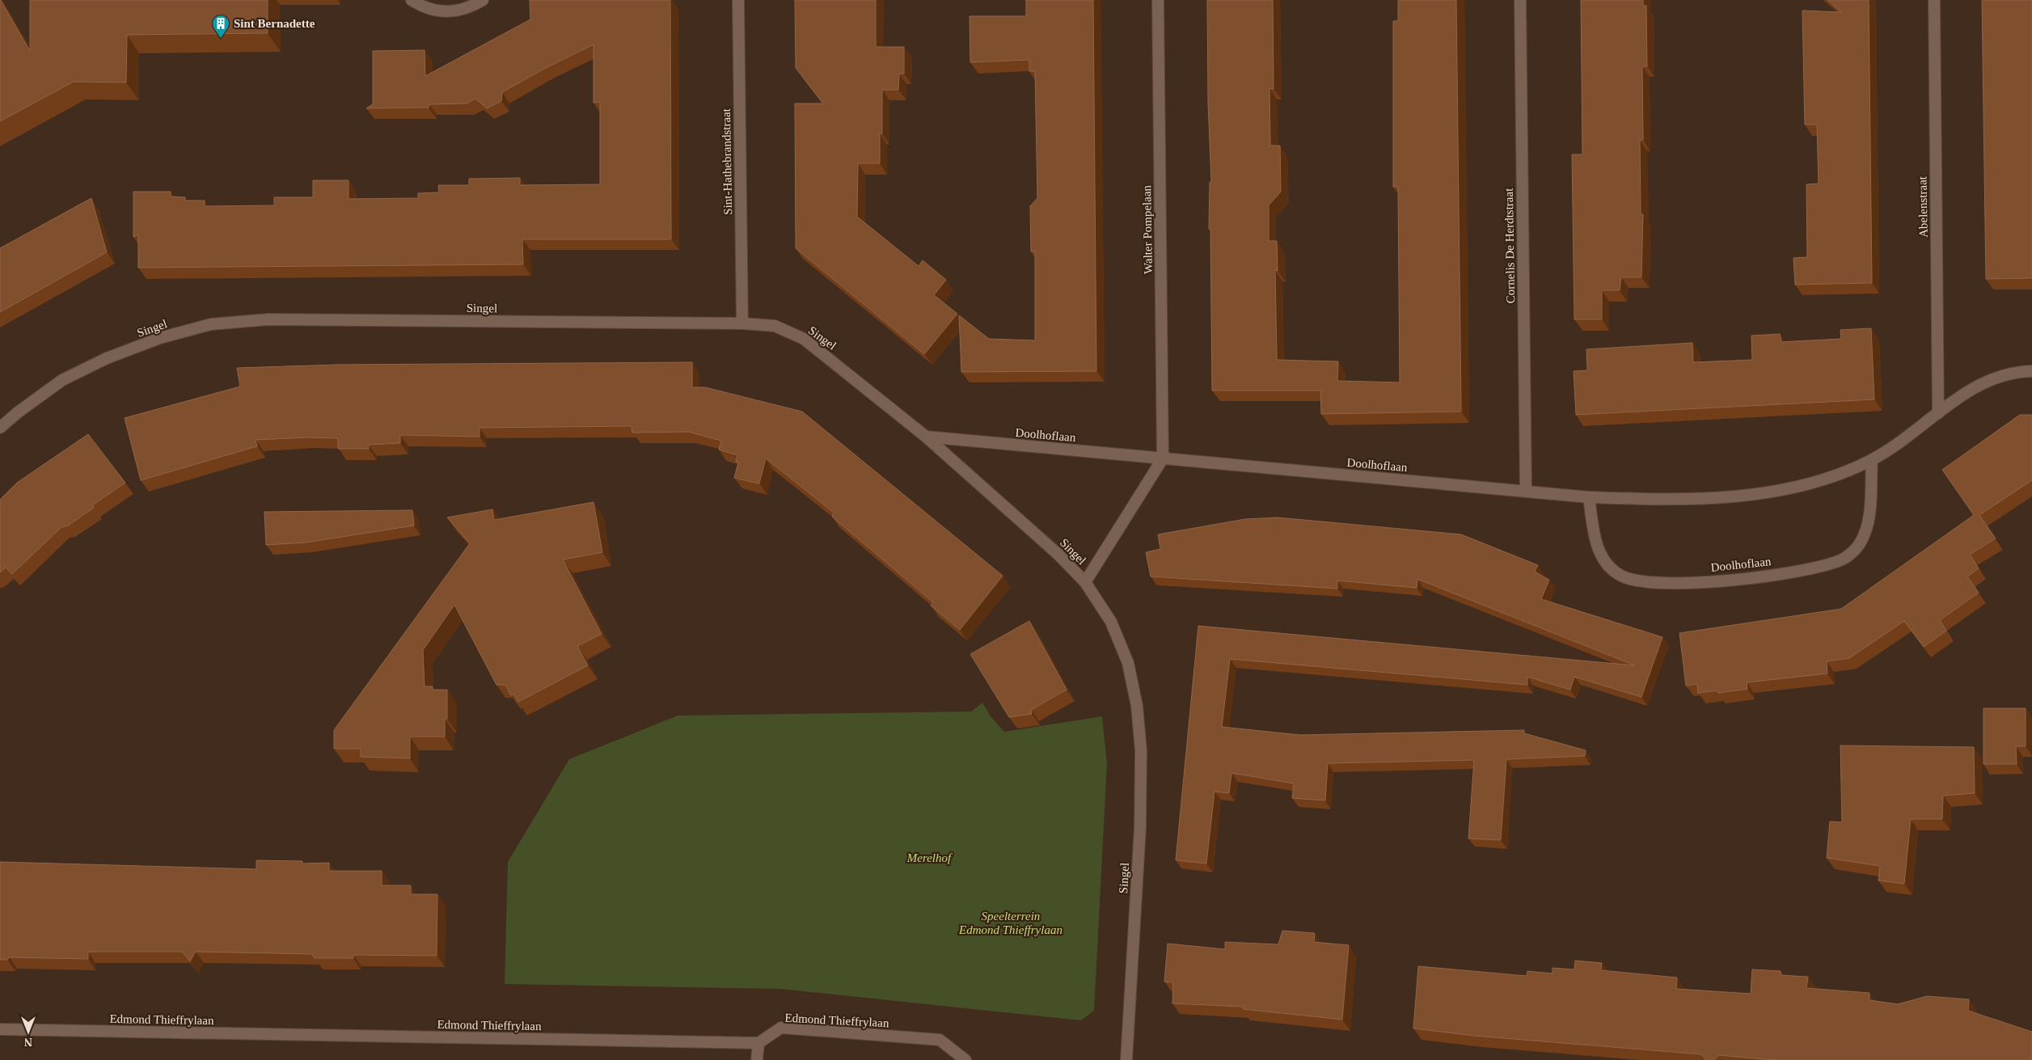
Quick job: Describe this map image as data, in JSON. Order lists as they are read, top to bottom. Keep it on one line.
{"streets":{"street":["Sint-Hathebrandstraat","Abelenstraat","Walter Pompelaan","Cornelis De Herdtstraat","Singel","Doolhoflaan","Edmond Thieffrylaan"]},"crossings":[["Sint-Hathebrandstraat","Singel"],["Abelenstraat","Doolhoflaan"],["Walter Pompelaan","Doolhoflaan"],["Cornelis De Herdtstraat","Doolhoflaan"],["Singel","Doolhoflaan"]],"parks":["Merelhof","Speelterrein Edmond Thieffrylaan"],"places":{"building":["Sint Bernadette"]},"north":"bottom"}
